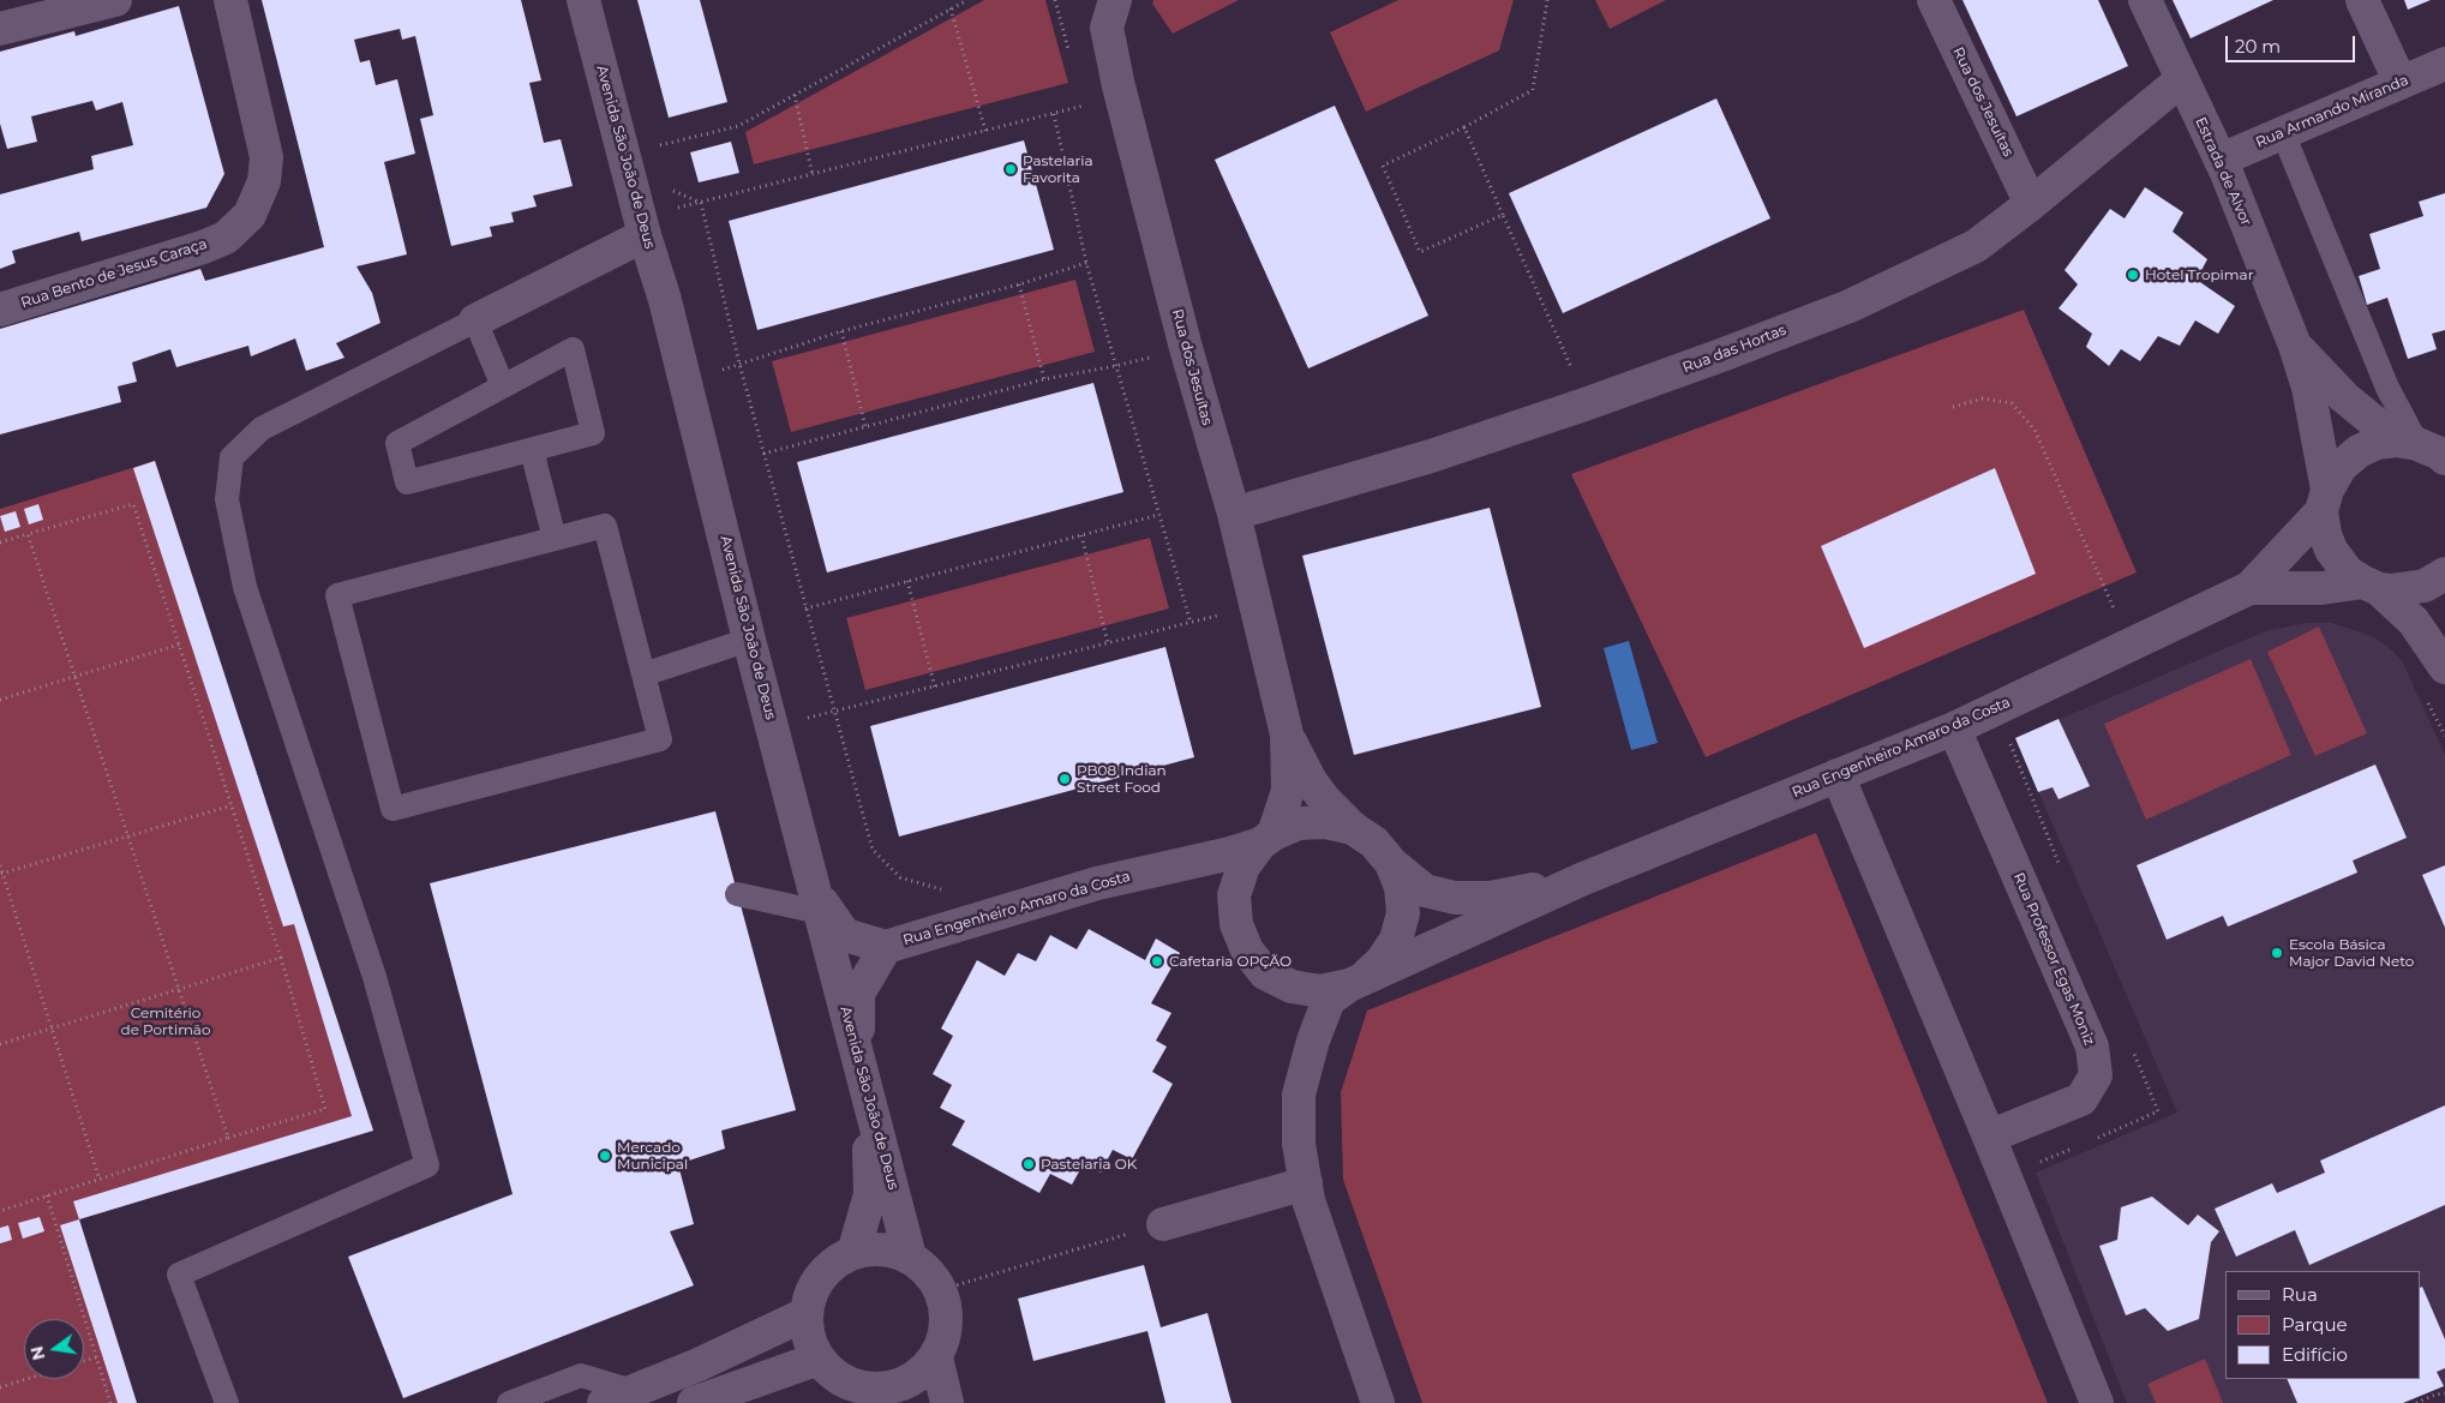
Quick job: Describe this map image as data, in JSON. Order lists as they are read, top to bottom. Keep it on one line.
{"streets":{"street":["Rua dos Jesuítas","Rua Armando Miranda","Avenida São João de Deus","Estrada de Alvor","Rua Bento de Jesus Caraça","Rua das Hortas","Rua Engenheiro Amaro da Costa","Rua Professor Egas Moniz"]},"crossings":[["Rua dos Jesuítas","Rua das Hortas"],["Rua Armando Miranda","Estrada de Alvor"],["Avenida São João de Deus","Rua Engenheiro Amaro da Costa"],["Estrada de Alvor","Rua das Hortas"],["Rua Engenheiro Amaro da Costa","Rua Professor Egas Moniz"]],"parks":["Cemitério de Portimão"],"places":["Pastelaria Favorita","Hotel Tropimar","PB08 Indian Street Food","Escola Básica Major David Neto","Cafetaria OPÇÃO","Mercado Municipal","Pastelaria OK"],"legend":["Rua","Parque","Edifício"],"scale_bar":"20 m","north":"left"}
